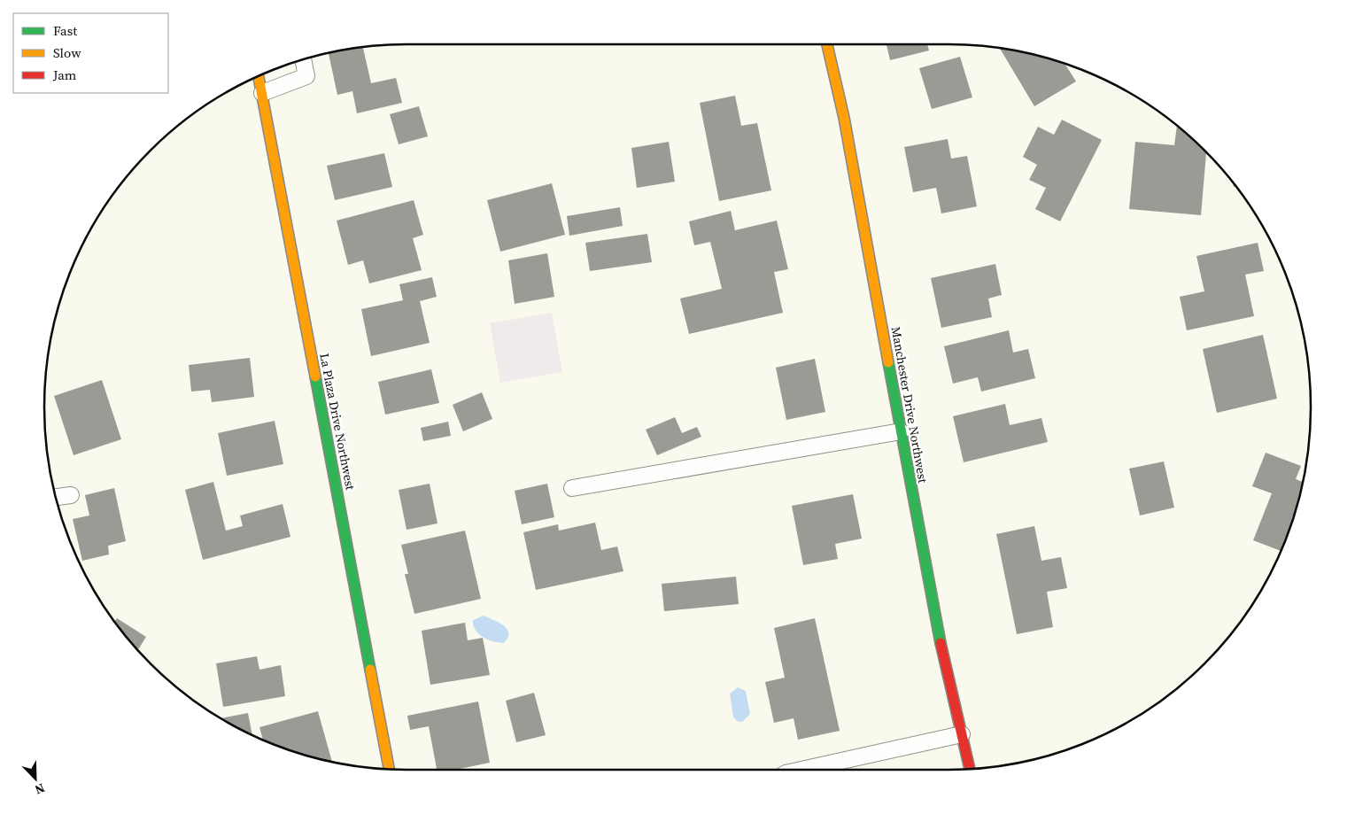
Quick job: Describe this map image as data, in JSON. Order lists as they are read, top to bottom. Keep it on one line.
{"streets":{"street":["Manchester Drive Northwest","La Plaza Drive Northwest"]},"legend":["Fast","Slow","Jam"],"north":"bottom right"}
